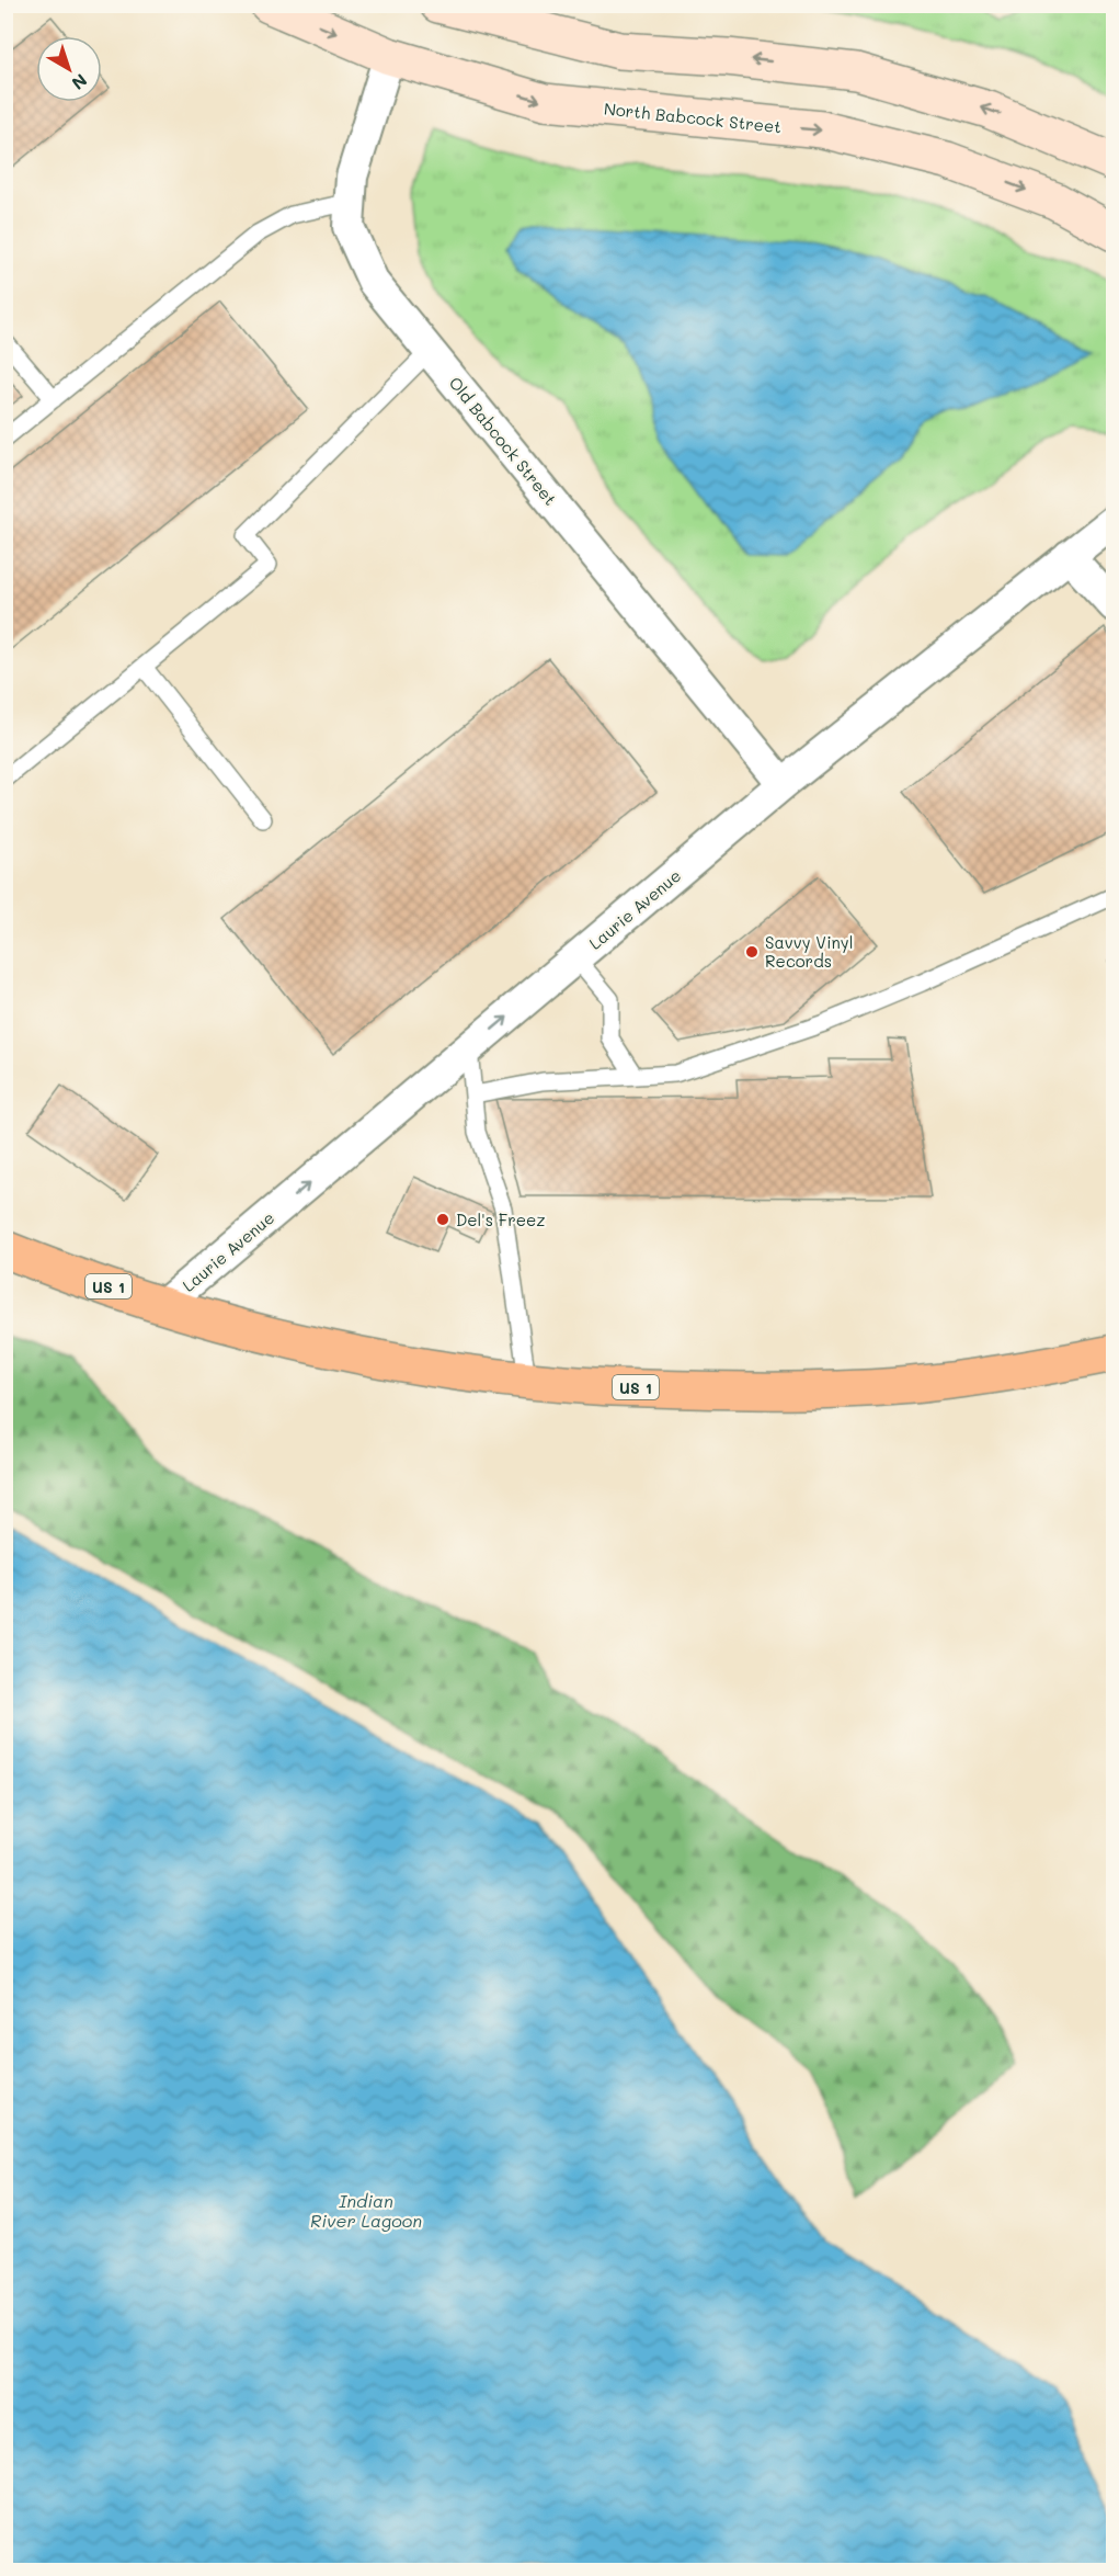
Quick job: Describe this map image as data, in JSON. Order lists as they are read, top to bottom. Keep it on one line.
{"streets":{"main road":["North Babcock Street","US 1"],"street":["Old Babcock Street","Laurie Avenue"]},"crossings":[["North Babcock Street","Old Babcock Street"],["Old Babcock Street","Laurie Avenue"],["Laurie Avenue","US 1"]],"one_way":["Laurie Avenue"],"water":["Indian River Lagoon"],"places":["Savvy Vinyl Records","Del's Freez"],"north":"bottom right"}
